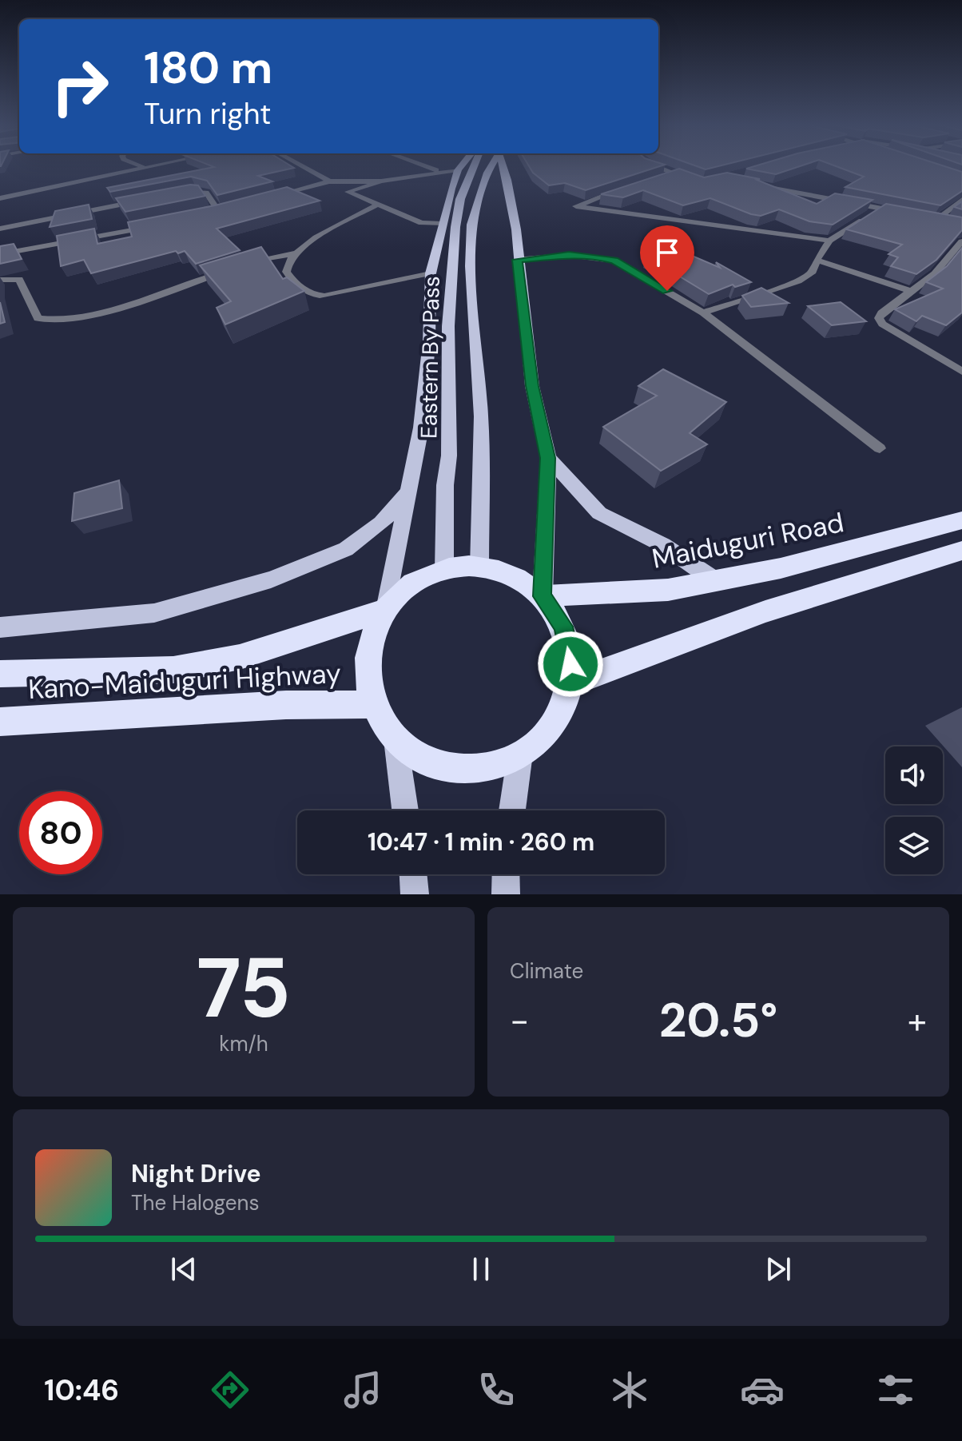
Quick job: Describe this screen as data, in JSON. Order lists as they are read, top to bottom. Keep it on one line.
{"streets":{"highway":["Maiduguri Road","Kano-Maiduguri Highway"],"main road":["Eastern By Pass"]},"crossings":[["Eastern By Pass","Maiduguri Road"],["Eastern By Pass","Kano-Maiduguri Highway"],["Maiduguri Road","Kano-Maiduguri Highway"]],"page":{"turn":["180 m","Turn right"],"limit":"80","trip":"10:47 · 1 min · 260 m","tile":[["75","km/h"],"Climate"],"heat":["−","20.5°","+"],"song":["Night Drive","The Halogens"],"tabs":"10:46"}}
